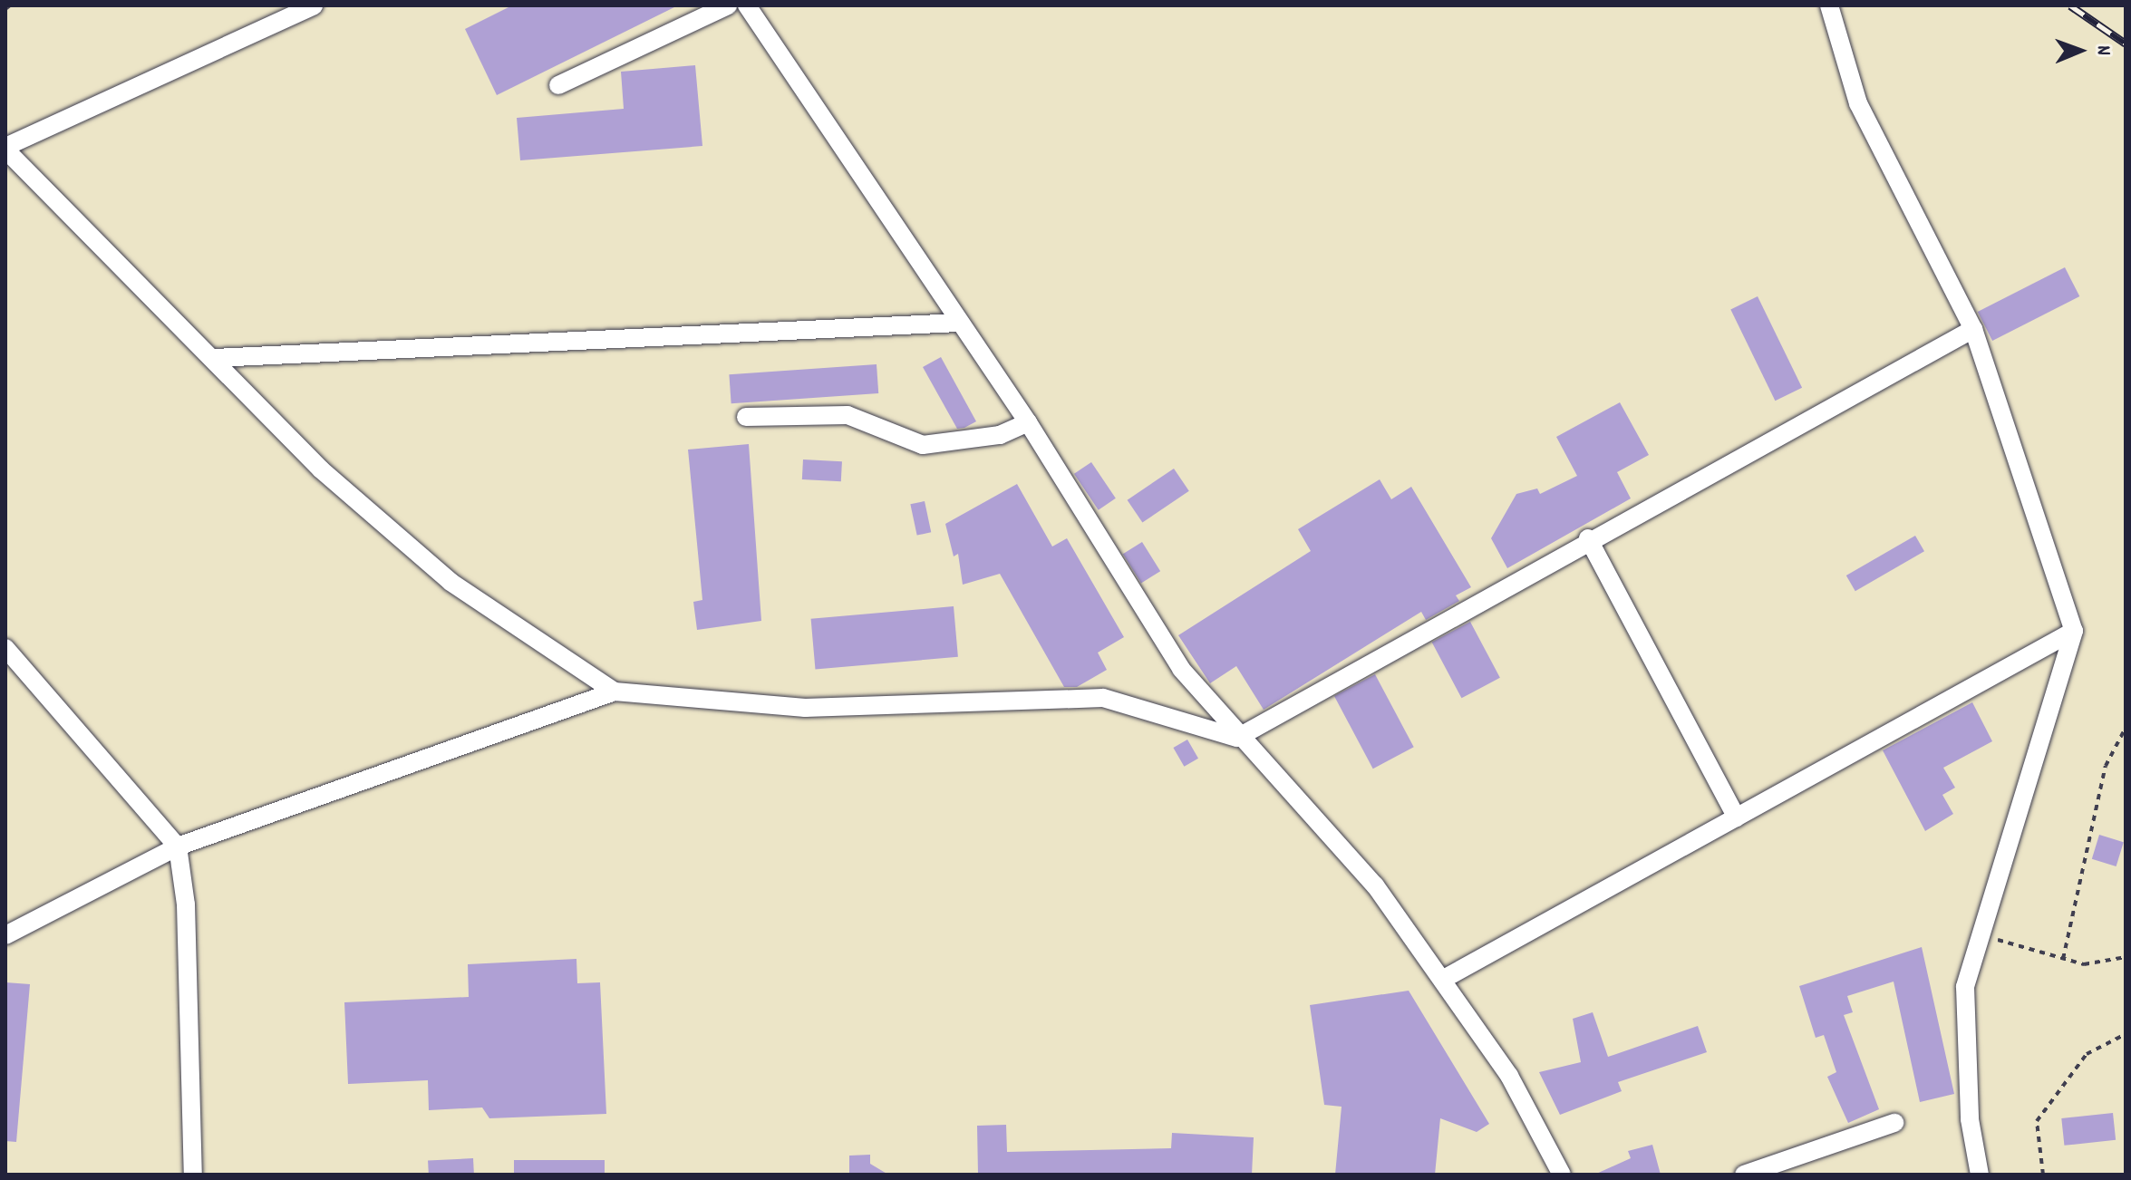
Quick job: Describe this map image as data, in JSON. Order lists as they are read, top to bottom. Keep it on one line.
{"north":"right"}
